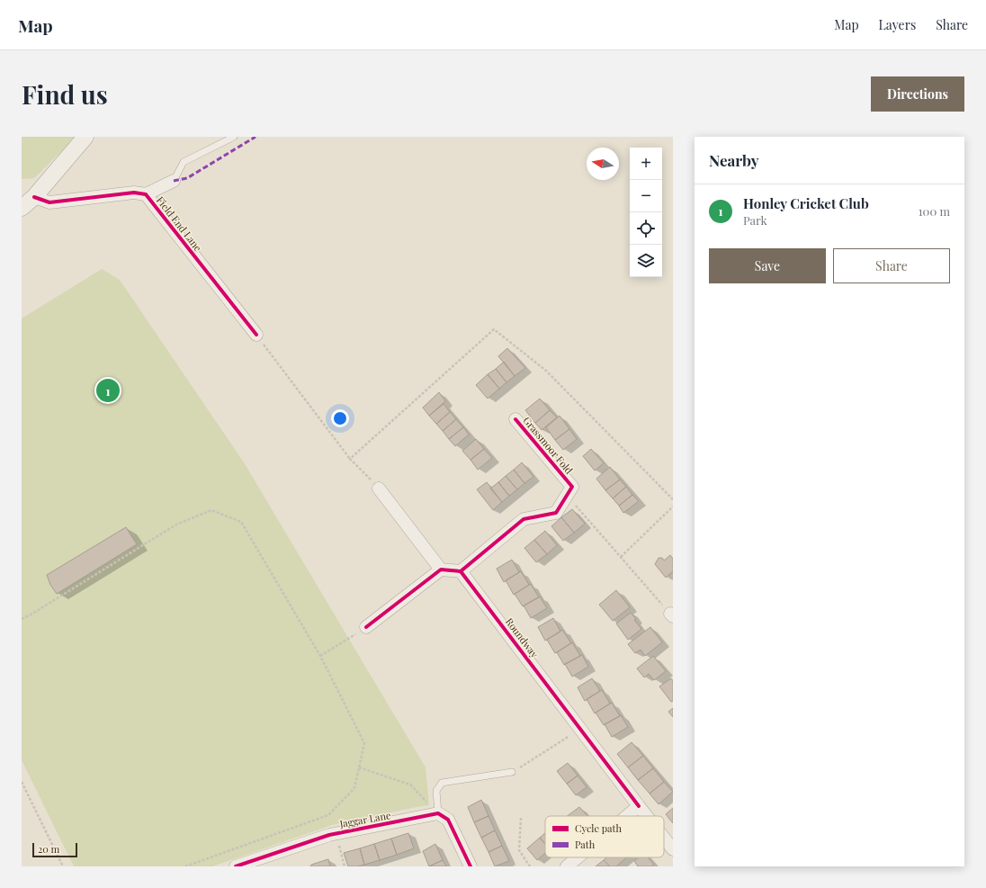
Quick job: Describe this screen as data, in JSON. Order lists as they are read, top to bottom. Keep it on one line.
{"streets":{"street":["Field End Lane","Grassmoor Fold","Roundway","Jaggar Lane"]},"legend":["Cycle path","Path"],"scale_bar":"20 m","north":"left","page":{"header":"Map","nav":["Map","Layers","Share"],"buttons":["Directions",["Save","Share"]],"title":"Find us","heading":"Nearby","map_buttons":["+","−"],"list":[{"mark":"1","name":"Honley Cricket Club","note":"Park","value":"100 m"}],"pins":"1","scale":"20 m"}}
